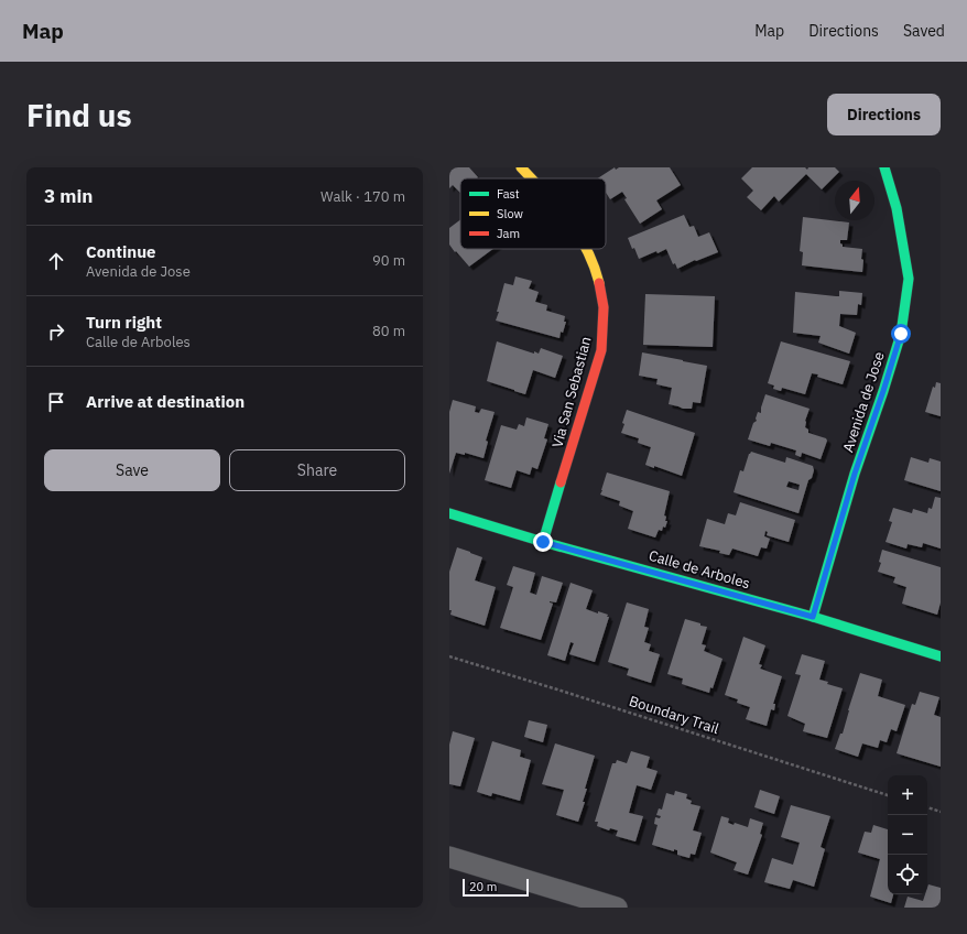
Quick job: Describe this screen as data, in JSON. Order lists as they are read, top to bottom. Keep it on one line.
{"streets":{"street":["Via San Sebastian","Avenida de Jose","Calle de Arboles"],"path":["Boundary Trail"]},"crossings":[["Via San Sebastian","Calle de Arboles"],["Avenida de Jose","Calle de Arboles"]],"legend":["Fast","Slow","Jam"],"scale_bar":"20 m","north":"top","page":{"header":"Map","nav":["Map","Directions","Saved"],"buttons":["Directions",["Save","Share"]],"title":"Find us","heading":["3 min","Walk · 170 m"],"list":[["Continue","Avenida de Jose","90 m"],["Turn right","Calle de Arboles","80 m"],"Arrive at destination"],"map_buttons":["+","−"],"scale":"20 m"}}
